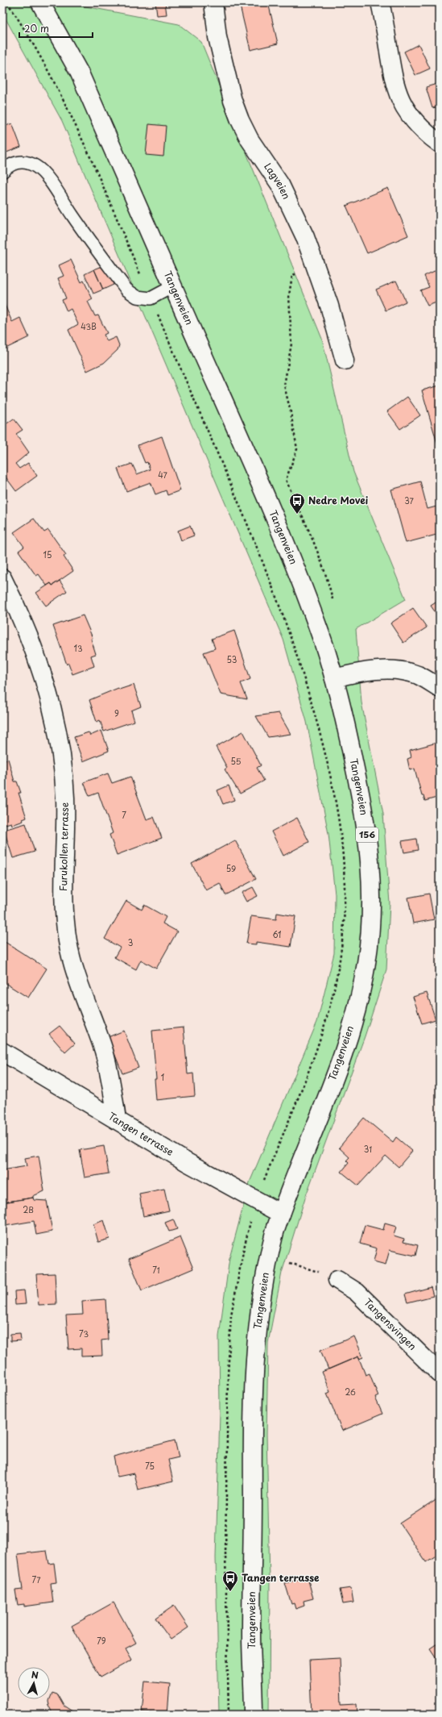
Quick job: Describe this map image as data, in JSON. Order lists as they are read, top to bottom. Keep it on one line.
{"streets":{"main road":["Lagveien","Tangenveien","156","Furukollen terrasse","Tangen terrasse","Tangensvingen"]},"crossings":[["Tangenveien","Tangen terrasse"],["Furukollen terrasse","Tangen terrasse"]],"places":{"bus stop":["Nedre Movei","Tangen terrasse"]},"house_numbers":["43B","47","37","15","13","53","9","55","7","59","61","3","1","31","2B","71","73","26","75","77","79"],"scale_bar":"20 m","north":"top"}
